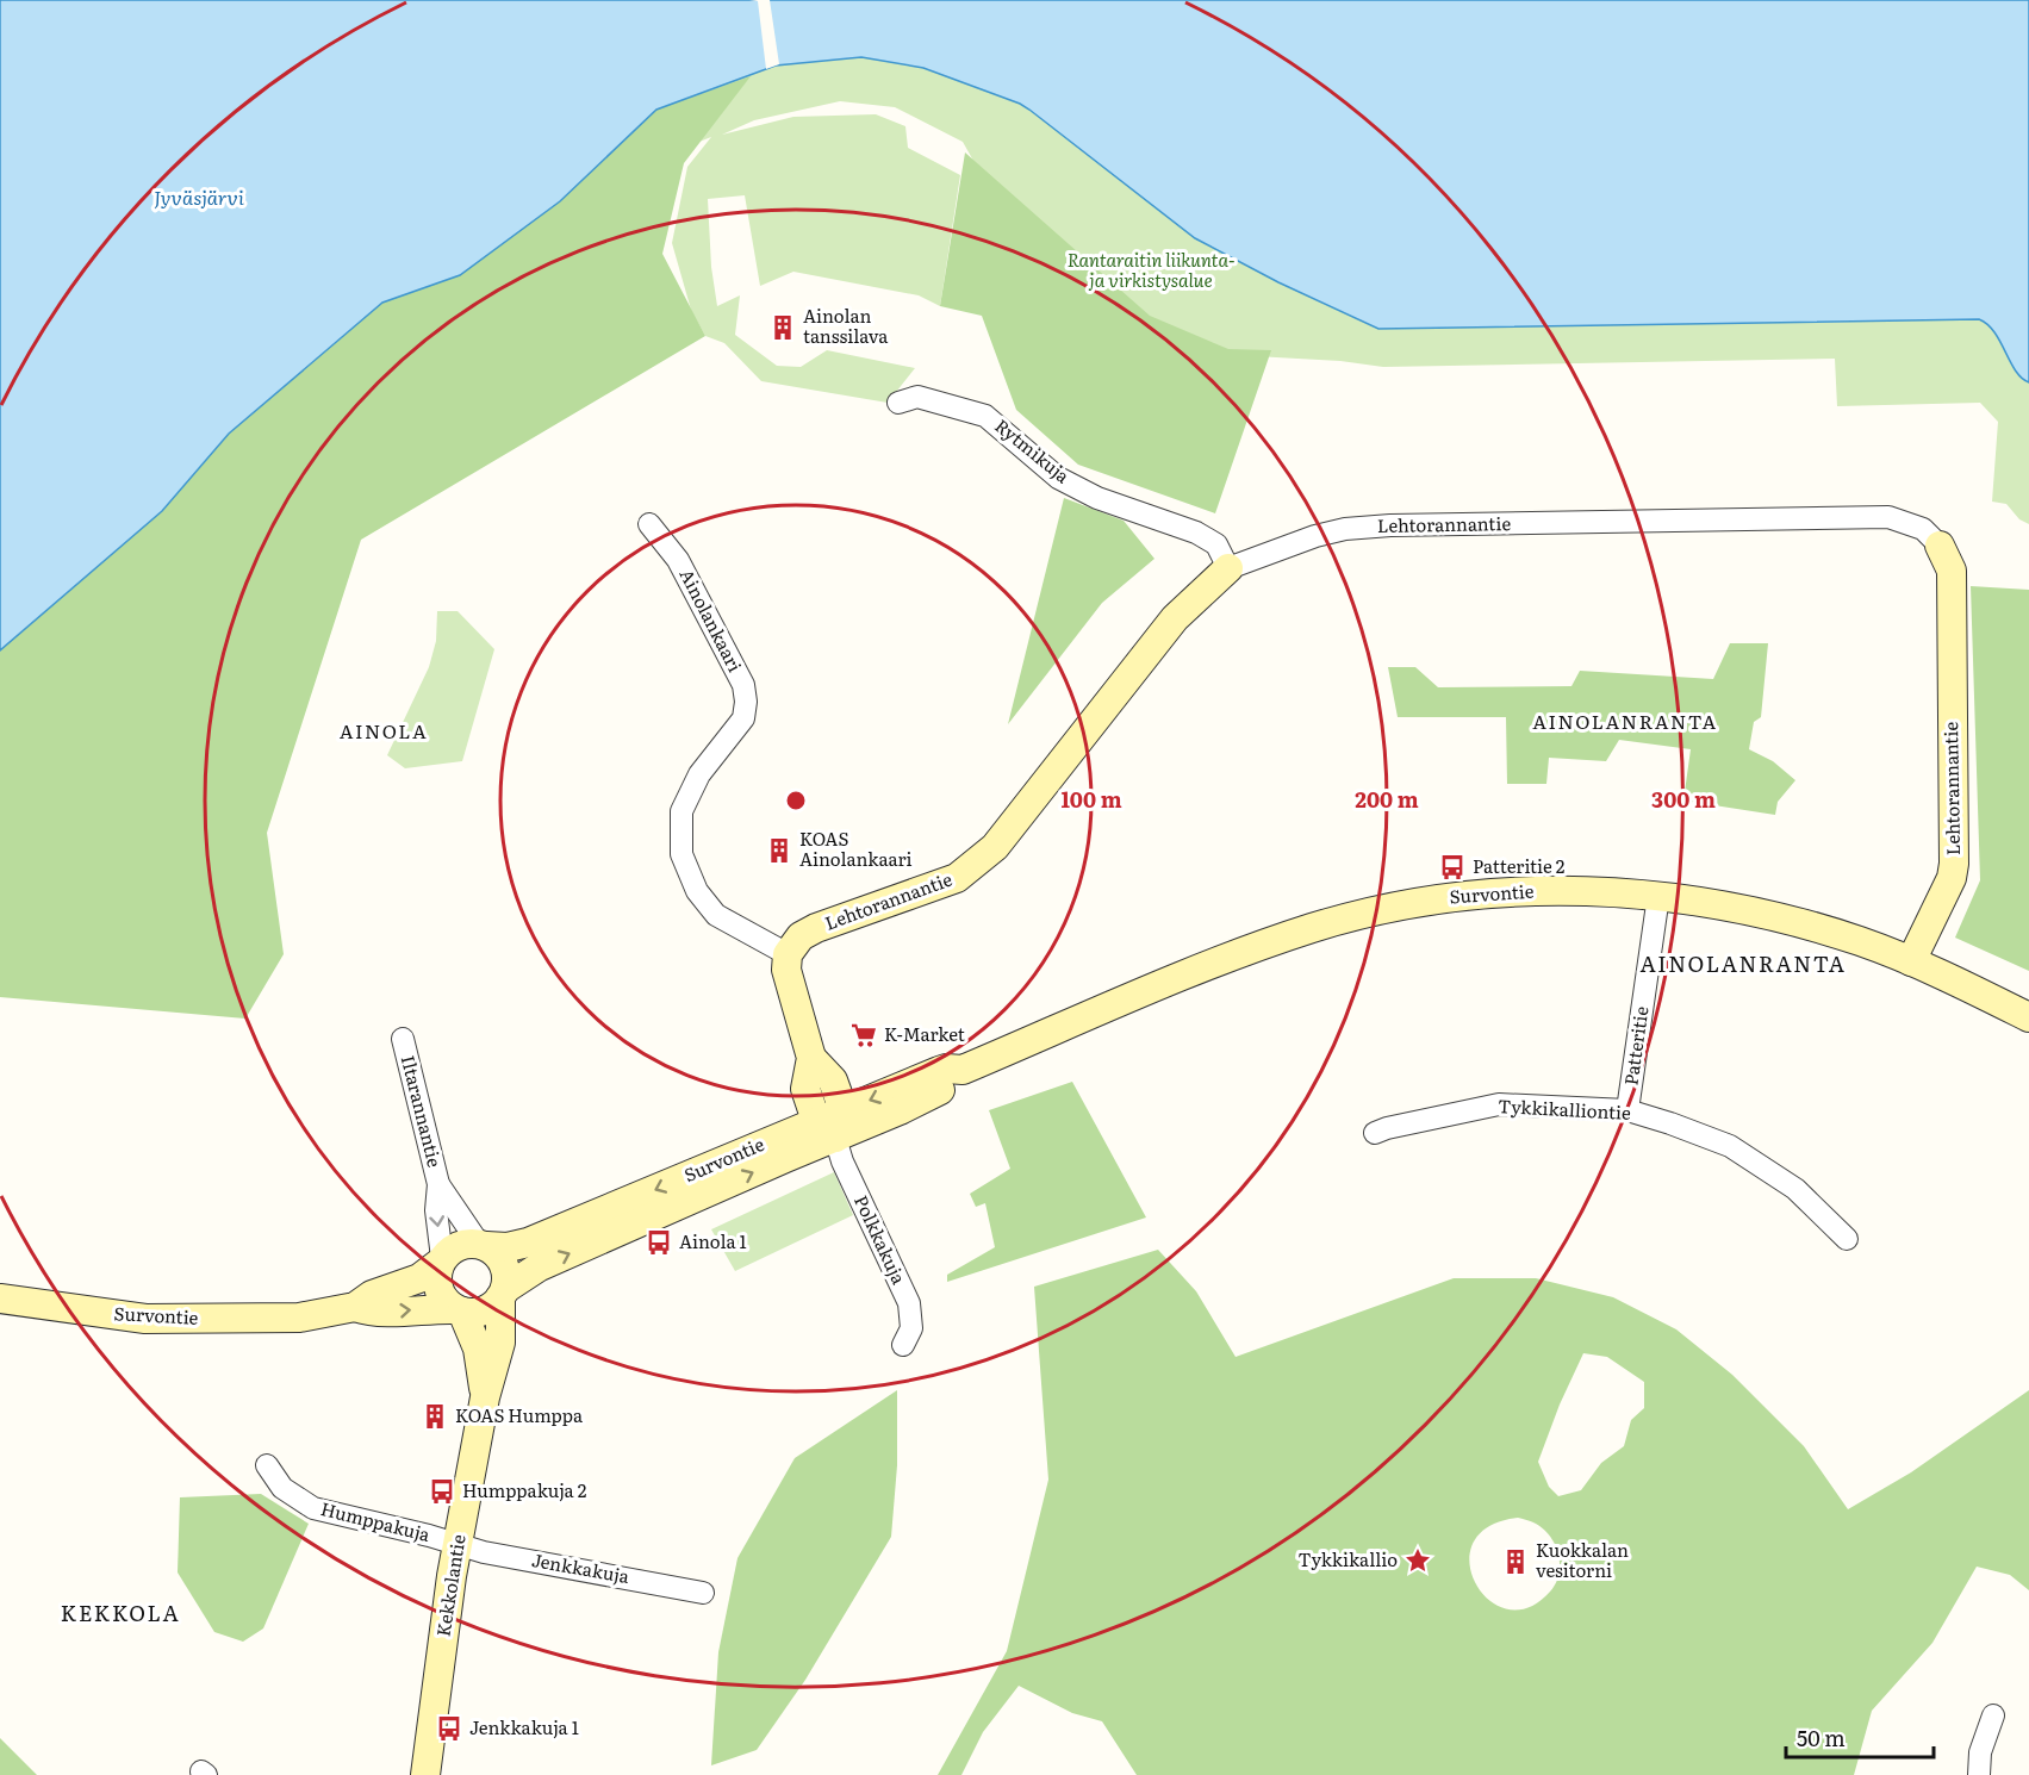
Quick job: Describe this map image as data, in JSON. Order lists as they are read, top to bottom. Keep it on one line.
{"streets":{"main road":["Lehtorannantie","Survontie","Kekkolantie"],"street":["Rytmikuja","Ainolankaari","Patteritie","Tykkikalliontie","Iltarannantie","Polkkakuja","Humppakuja","Jenkkakuja"]},"crossings":[["Rytmikuja","Lehtorannantie"],["Lehtorannantie","Ainolankaari"],["Lehtorannantie","Survontie"],["Survontie","Patteritie"],["Survontie","Iltarannantie"],["Survontie","Polkkakuja"],["Survontie","Kekkolantie"],["Patteritie","Tykkikalliontie"],["Iltarannantie","Kekkolantie"],["Humppakuja","Jenkkakuja"],["Humppakuja","Kekkolantie"],["Jenkkakuja","Kekkolantie"]],"districts":["AINOLANRANTA","AINOLA","AINOLANRANTA","KEKKOLA"],"water":["Jyväsjärvi"],"parks":["Rantaraitin liikunta- ja virkistysalue"],"places":{"building":["Ainolan tanssilava","KOAS Ainolankaari","KOAS Humppa","Kuokkalan vesitorni"],"bus stop":["Patteritie 2","Ainola 1","Humppakuja 2","Jenkkakuja 1"],"supermarket":["K-Market"],"place":["Tykkikallio"]},"scale_bar":"50 m","rings":["100 m","200 m","300 m"]}
